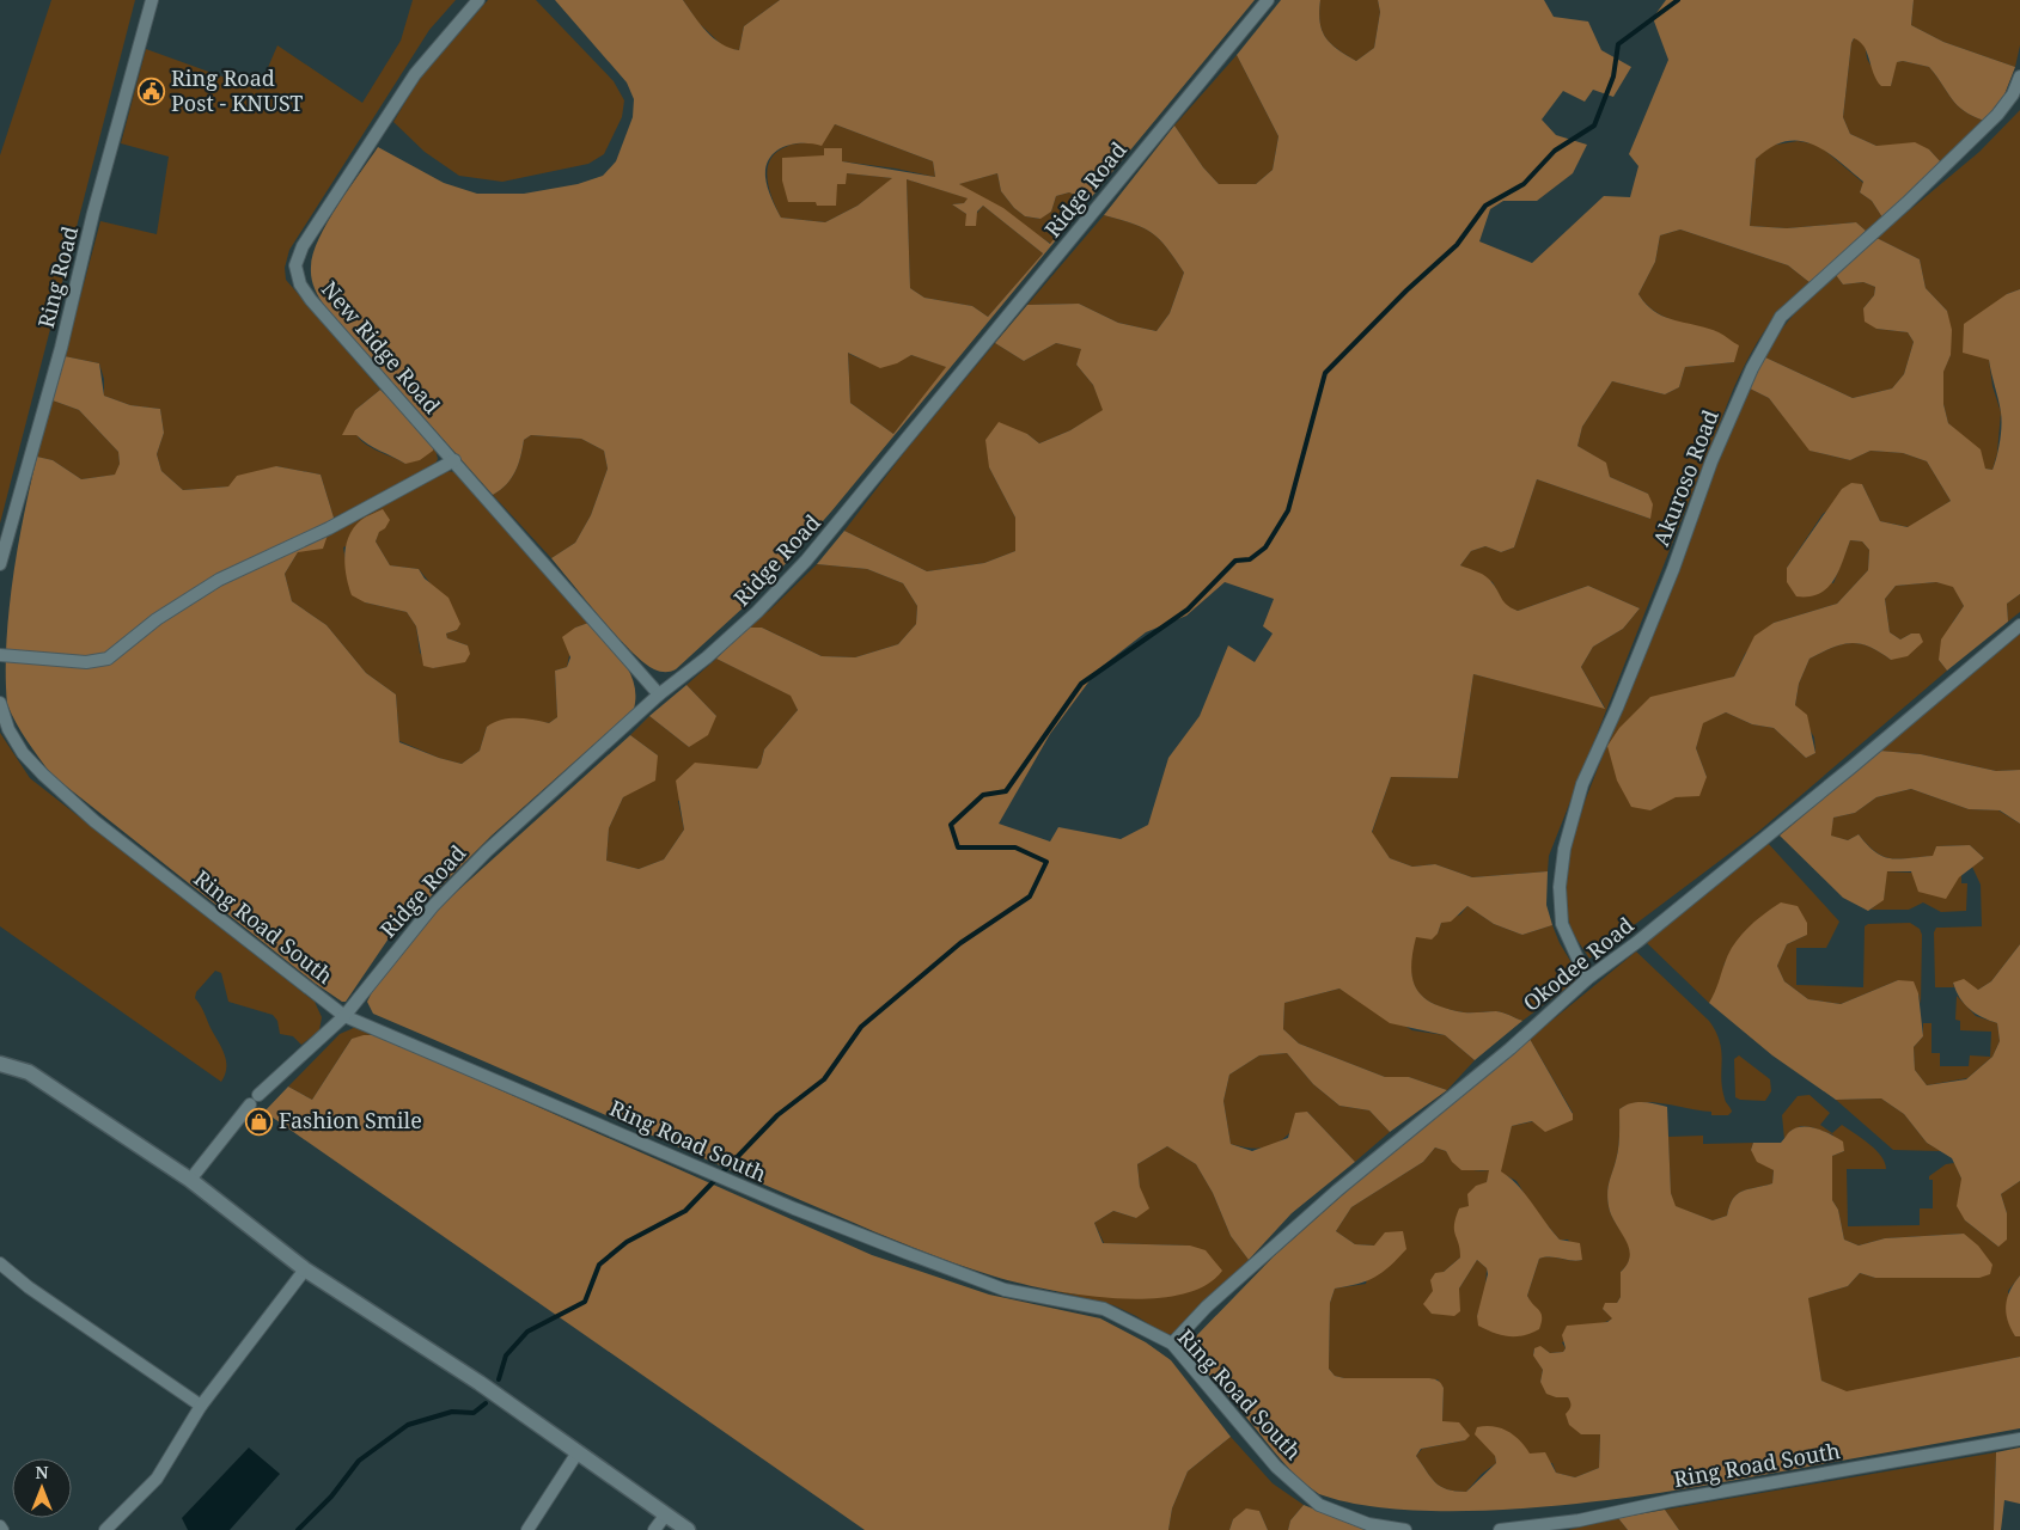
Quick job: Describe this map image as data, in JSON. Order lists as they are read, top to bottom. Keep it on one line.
{"streets":{"street":["Ridge Road","Ring Road","New Ridge Road","Akuroso Road","Ring Road South","Okodee Road"]},"crossings":[["Ridge Road","New Ridge Road"],["Ridge Road","Ring Road South"],["Akuroso Road","Okodee Road"],["Ring Road South","Okodee Road"]],"places":{"public building":["Ring Road Post - KNUST"],"shop":["Fashion Smile"]},"north":"top"}
